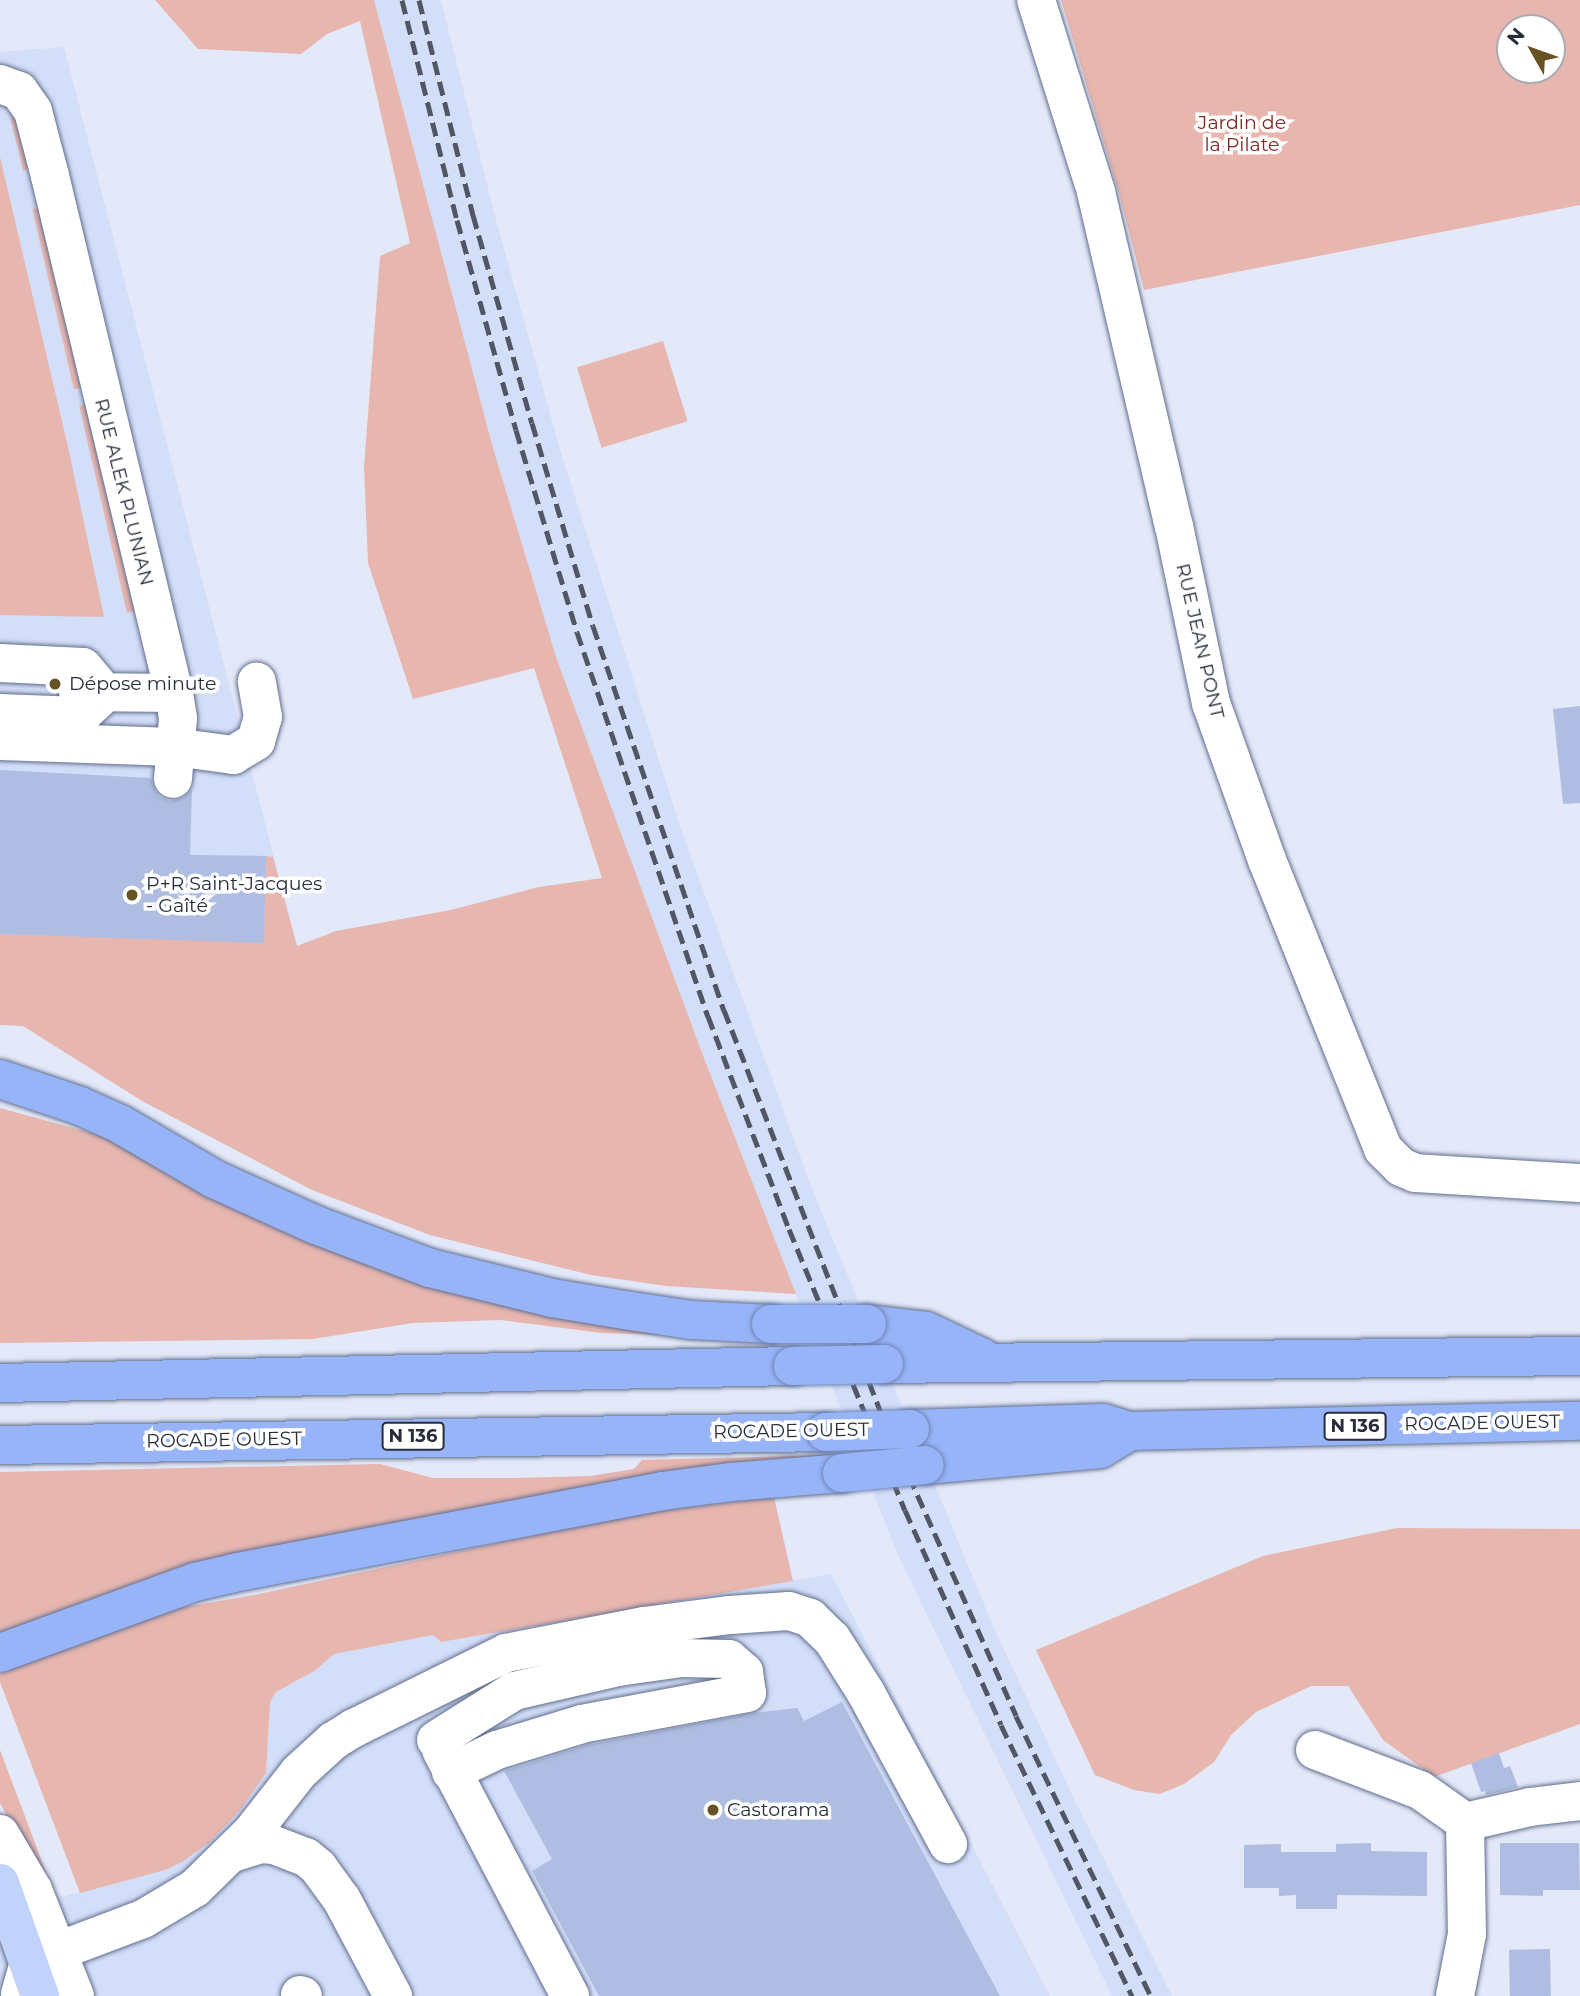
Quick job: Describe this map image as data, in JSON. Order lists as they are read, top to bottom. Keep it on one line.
{"streets":{"highway":["ROCADE OUEST","N 136"],"street":["RUE ALEK PLUNIAN","RUE JEAN PONT"]},"parks":["Jardin de la Pilate"],"places":["Dépose minute","P+R Saint-Jacques - Gaîté","Castorama"],"north":"top left"}
